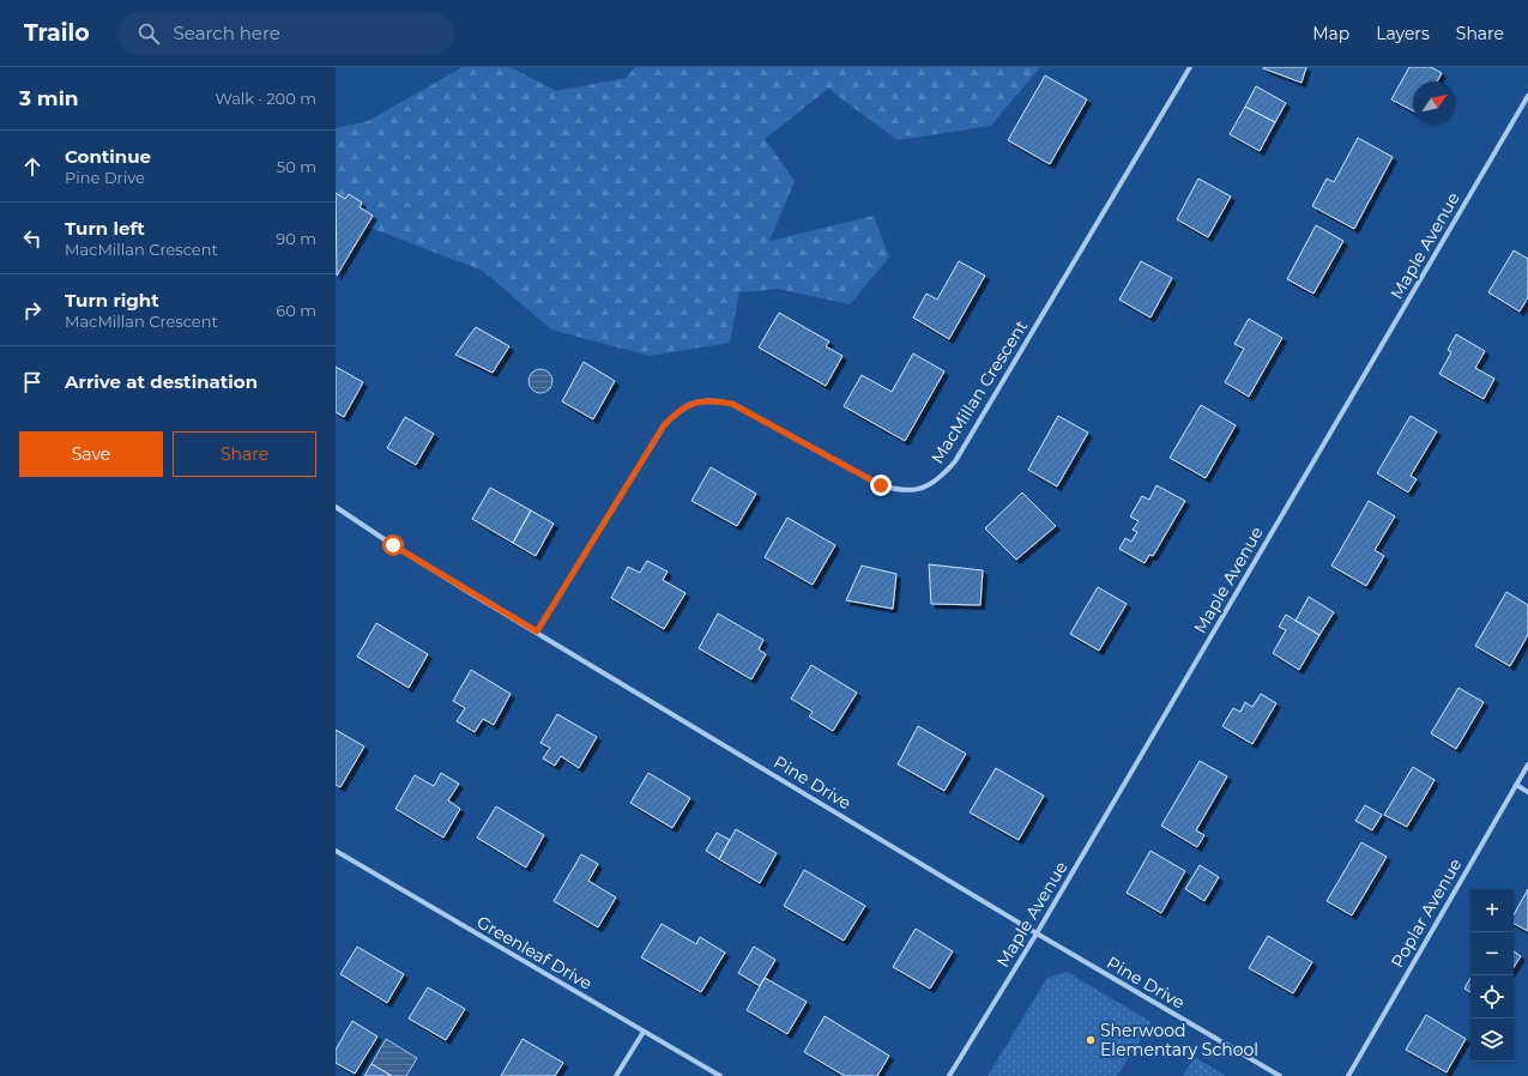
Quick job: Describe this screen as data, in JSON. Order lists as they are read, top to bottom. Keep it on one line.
{"streets":{"street":["Maple Avenue","MacMillan Crescent","Pine Drive","Poplar Avenue","Greenleaf Drive"]},"crossings":[["Maple Avenue","Pine Drive"],["MacMillan Crescent","Pine Drive"]],"places":["Sherwood Elementary School"],"north":"top right","page":{"header":"Trailo","search":"Search here","nav":["Map","Layers","Share"],"heading":["3 min","Walk · 200 m"],"list":[["Continue","Pine Drive","50 m"],["Turn left","MacMillan Crescent","90 m"],["Turn right","MacMillan Crescent","60 m"],"Arrive at destination"],"buttons":["Save","Share"],"map_buttons":["+","−"]}}
